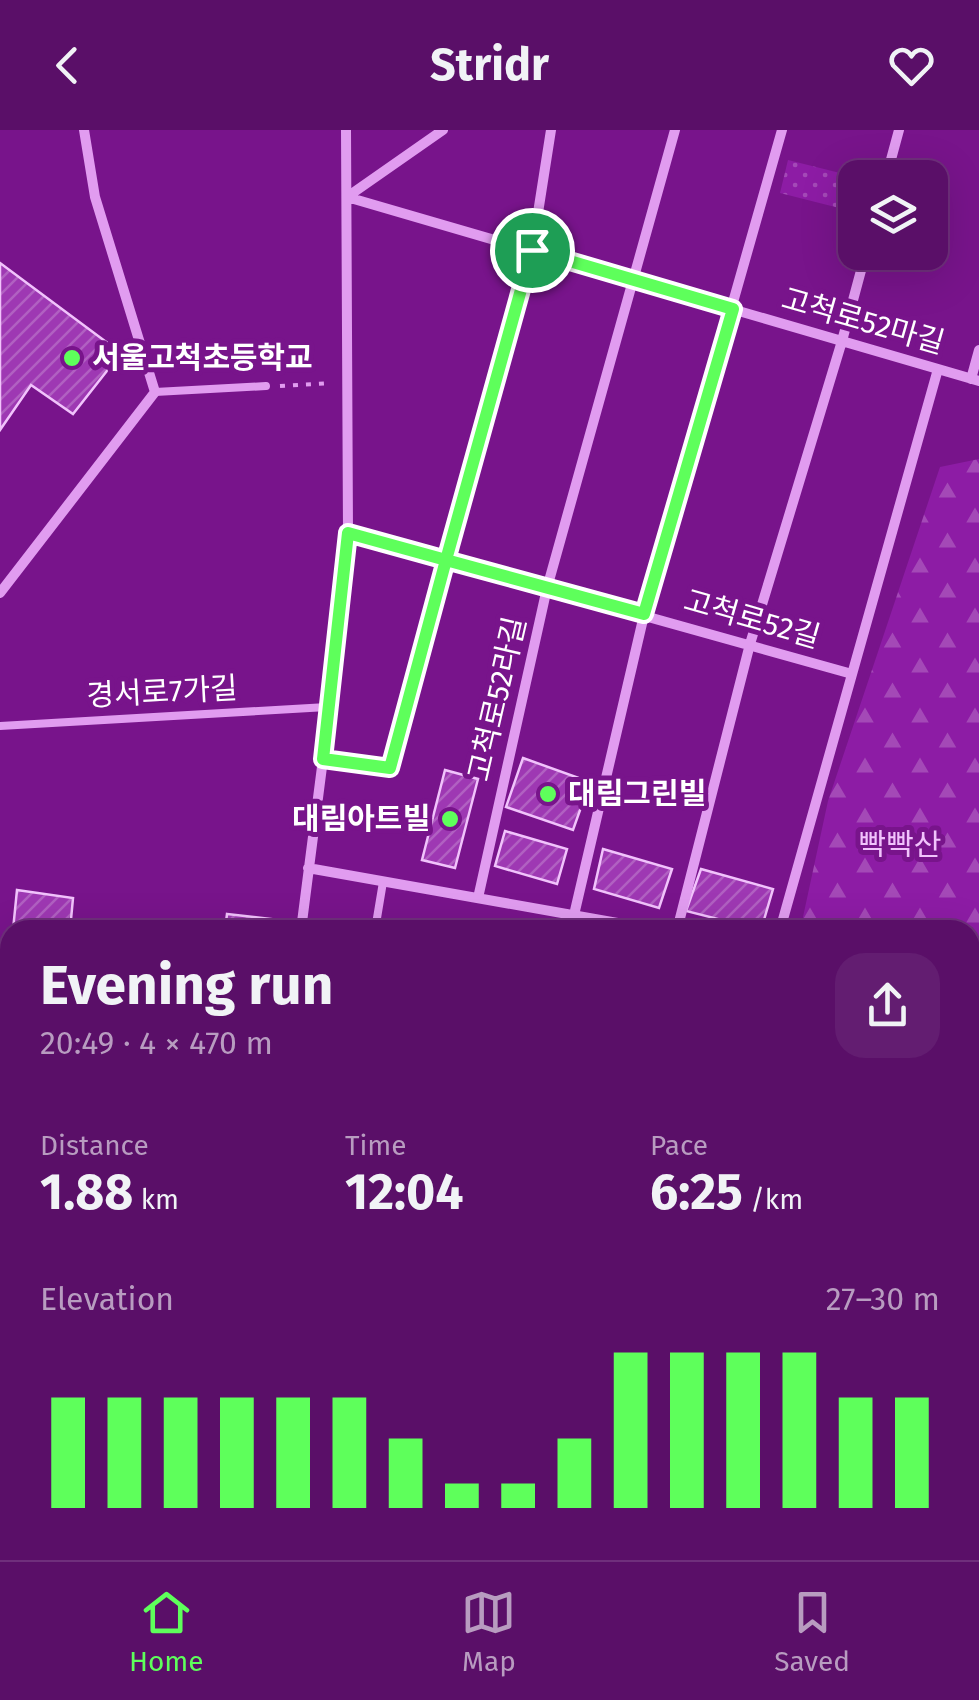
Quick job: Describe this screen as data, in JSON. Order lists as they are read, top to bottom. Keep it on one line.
{"streets":{"street":["고척로52마길","고척로52길","고척로52라길"],"lane":["경서로7가길"]},"crossings":[["고척로52마길","고척로52라길"],["고척로52길","고척로52라길"]],"parks":["빡빡산"],"places":["서울고척초등학교","대림그린빌","대림아트빌"],"page":{"header":"Stridr","heading":["Evening run","20:49 · 4 × 470 m"],"stats":[["Distance","1.88 km"],["Time","12:04"],["Pace","6:25 /km"]],"chart":["Elevation","27–30 m"],"tabs":["Home","Map","Saved"]}}
